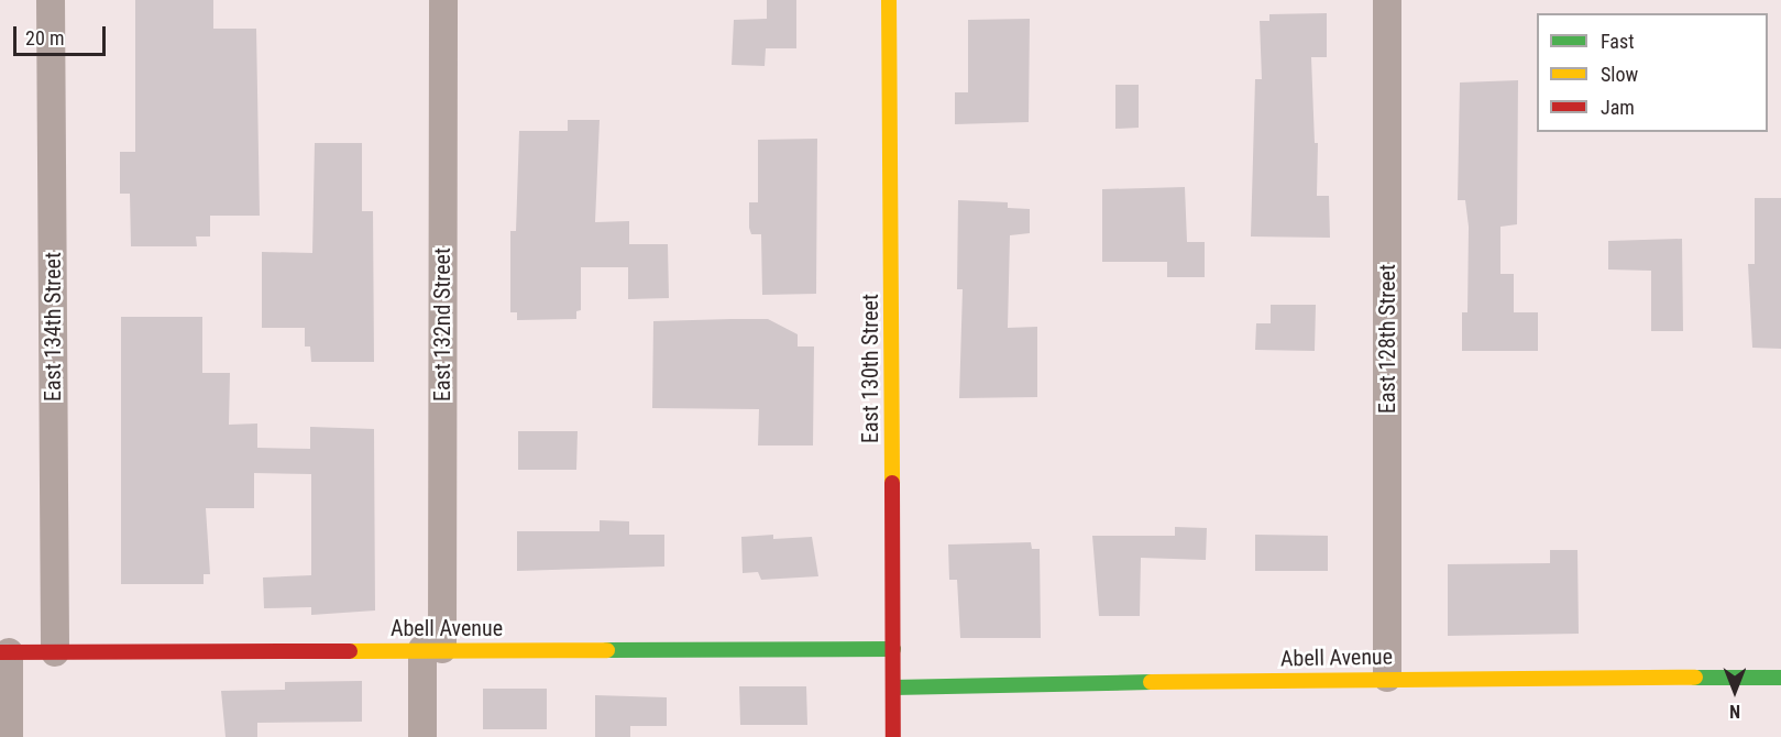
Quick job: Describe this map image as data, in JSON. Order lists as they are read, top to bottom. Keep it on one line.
{"streets":{"street":["East 132nd Street","East 134th Street","East 128th Street","East 130th Street","Abell Avenue"]},"crossings":[["East 132nd Street","Abell Avenue"],["East 134th Street","Abell Avenue"],["East 128th Street","Abell Avenue"],["East 130th Street","Abell Avenue"]],"legend":["Fast","Slow","Jam"],"scale_bar":"20 m","north":"bottom"}
